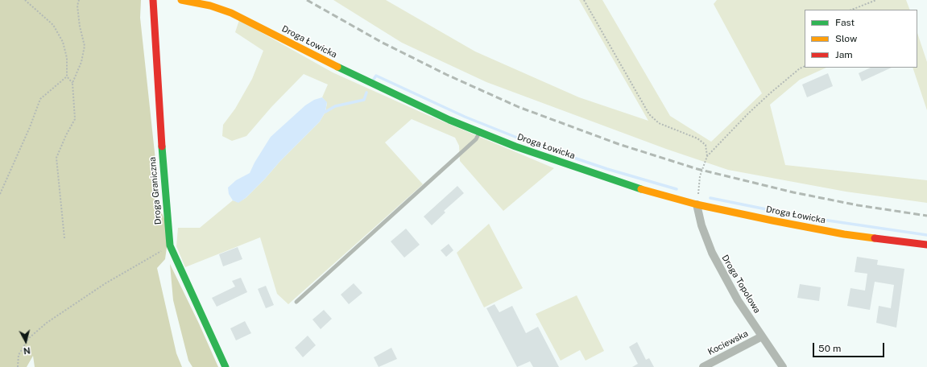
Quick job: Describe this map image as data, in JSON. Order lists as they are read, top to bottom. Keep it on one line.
{"streets":{"street":["Droga Łowicka","Droga Graniczna","Droga Topolowa","Kociewska"]},"crossings":[["Droga Łowicka","Droga Topolowa"],["Droga Topolowa","Kociewska"]],"legend":["Fast","Slow","Jam"],"scale_bar":"50 m","north":"bottom"}
